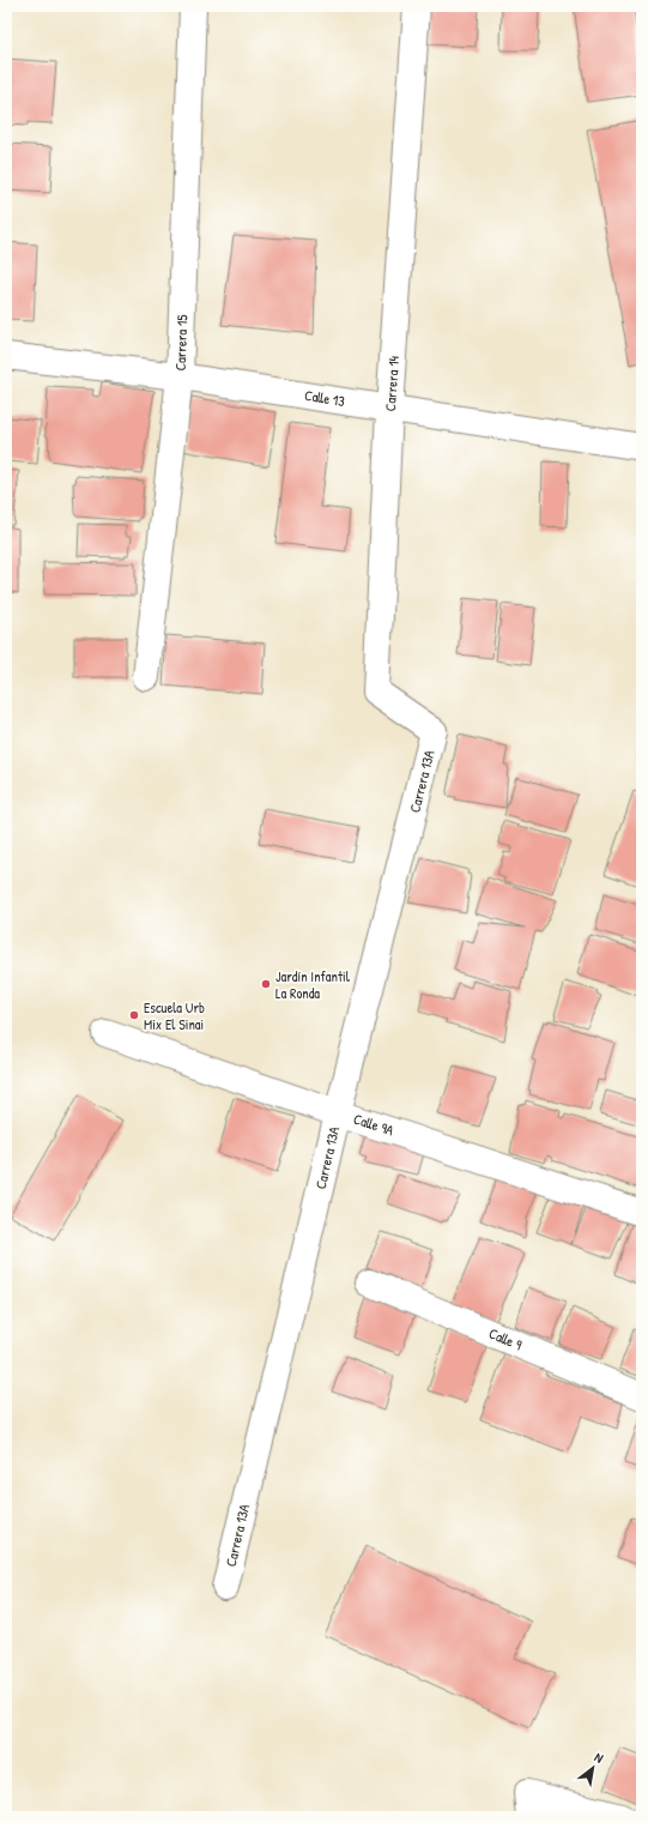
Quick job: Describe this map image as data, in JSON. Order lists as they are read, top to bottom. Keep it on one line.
{"streets":{"street":["Carrera 15","Carrera 14","Calle 13","Carrera 13A","Calle 9A","Calle 9"]},"crossings":[["Carrera 15","Calle 13"],["Carrera 14","Calle 13"],["Carrera 14","Carrera 13A"],["Carrera 13A","Calle 9A"]],"places":["Jardín Infantil La Ronda","Escuela Urb Mix El Sinai"],"north":"top right"}
